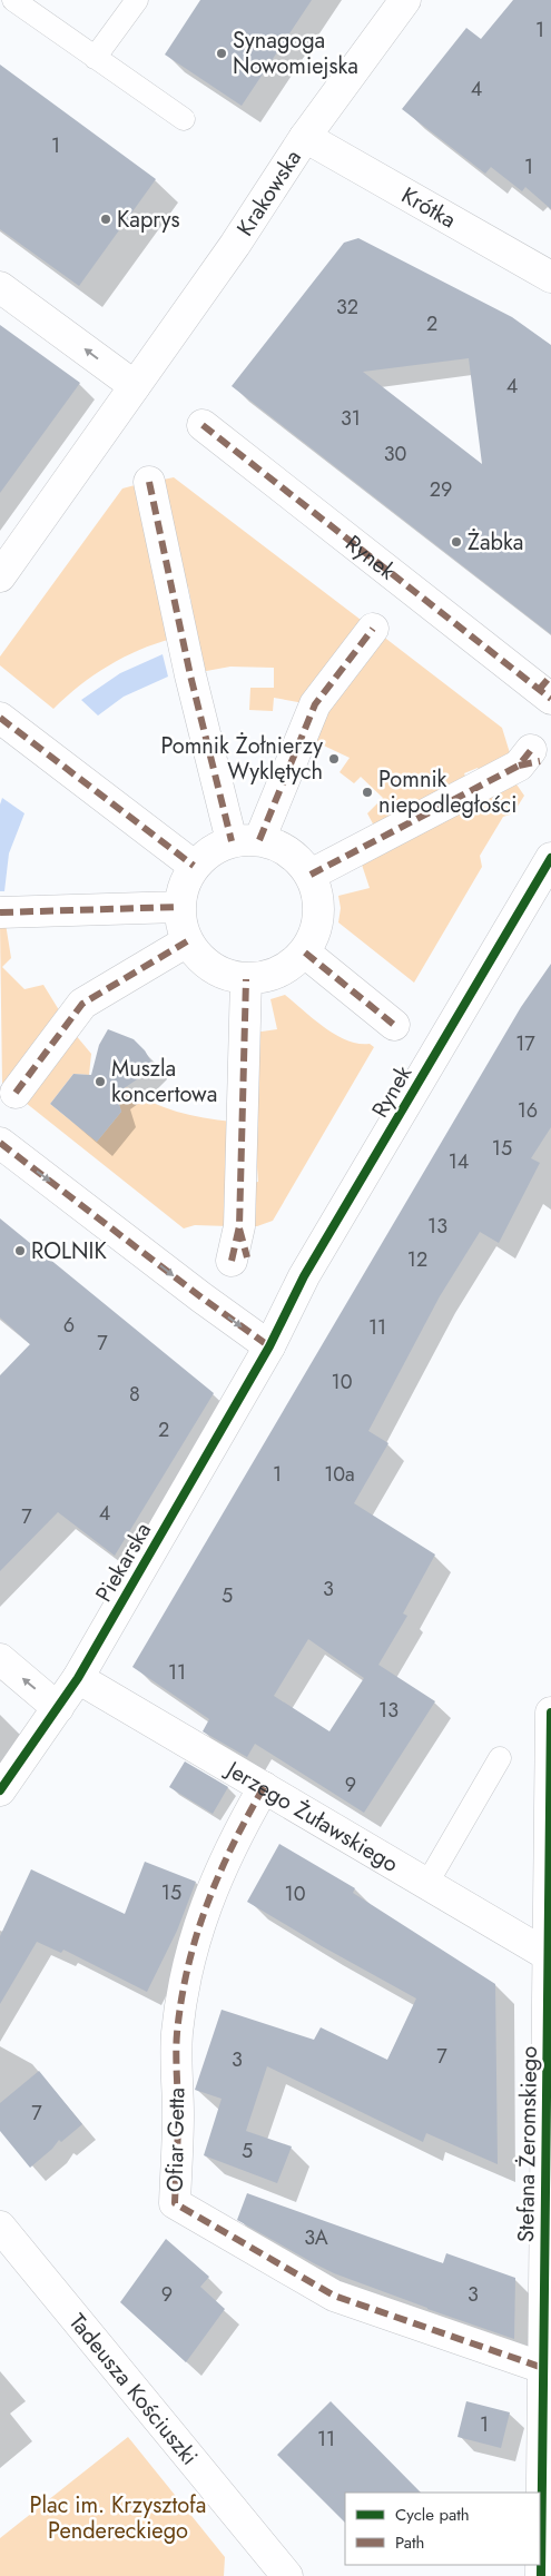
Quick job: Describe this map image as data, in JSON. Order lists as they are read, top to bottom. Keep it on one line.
{"streets":{"street":["Krakowska","Krótka","Rynek","Piekarska","Jerzego Żuławskiego","Ofiar Getta","Stefana Żeromskiego","Tadeusza Kościuszki"]},"crossings":[["Krakowska","Krótka"],["Rynek","Piekarska"],["Piekarska","Jerzego Żuławskiego"],["Jerzego Żuławskiego","Ofiar Getta"],["Jerzego Żuławskiego","Stefana Żeromskiego"],["Ofiar Getta","Stefana Żeromskiego"]],"parks":["Plac im. Krzysztofa Pendereckiego"],"places":["Synagoga Nowomiejska","Kaprys","Żabka","Pomnik Żołnierzy Wyklętych","Pomnik niepodległości","Muszla koncertowa","ROLNIK"],"house_numbers":["1","4","1","1","32","2","4","31","30","29","17","16","15","14","13","12","6","11","7","10","8","2","1","10a","4","7","3","5","11","13","9","15","10","7","3","7","5","3A","9","3","1","11"],"legend":["Cycle path","Path"]}
